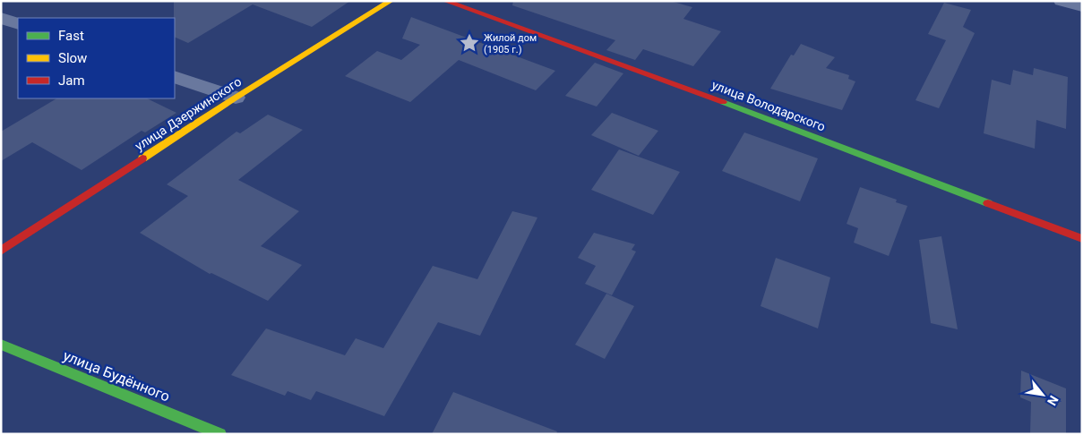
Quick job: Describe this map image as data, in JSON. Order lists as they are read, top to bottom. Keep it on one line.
{"streets":{"street":["улица Володарского","улица Дзержинского","улица Будённого"]},"places":{"place":["Жилой дом (1905 г.)"]},"legend":["Fast","Slow","Jam"],"north":"bottom right"}
